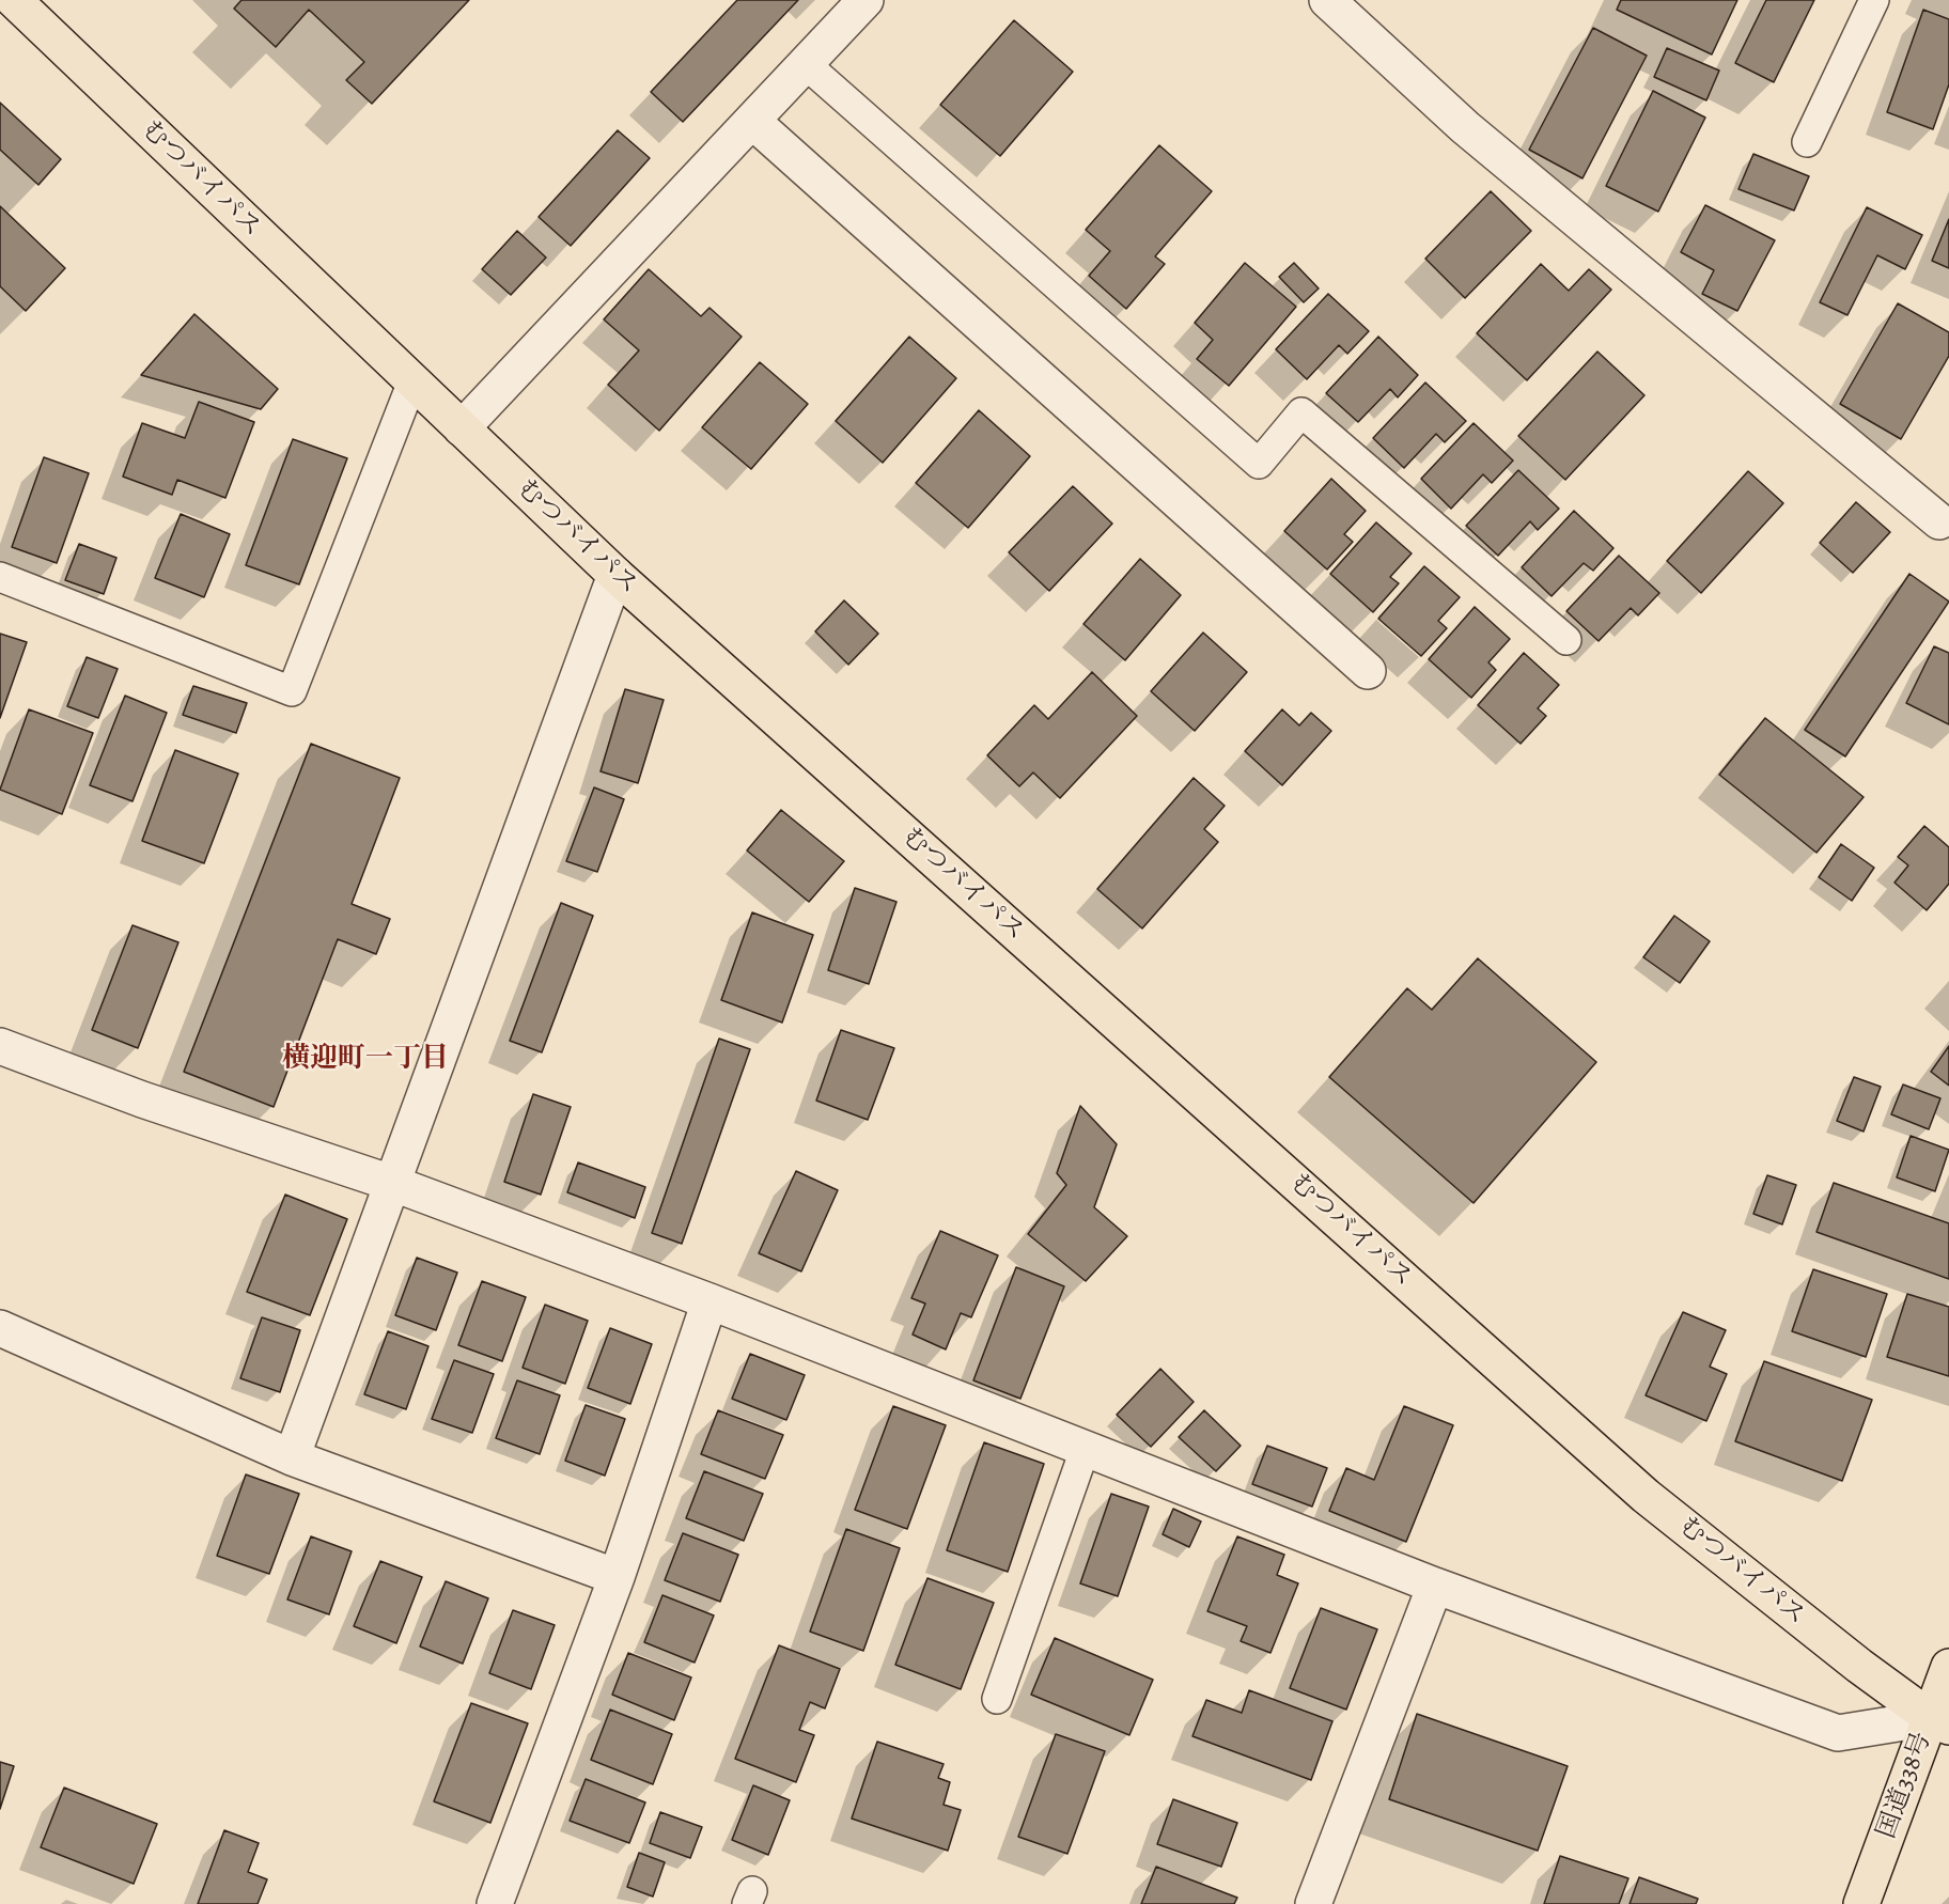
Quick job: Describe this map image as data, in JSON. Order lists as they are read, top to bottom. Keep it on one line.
{"streets":{"highway":["むつバイパス","国道338号"]},"crossings":[["むつバイパス","国道338号"]],"districts":["横迎町一丁目"]}
